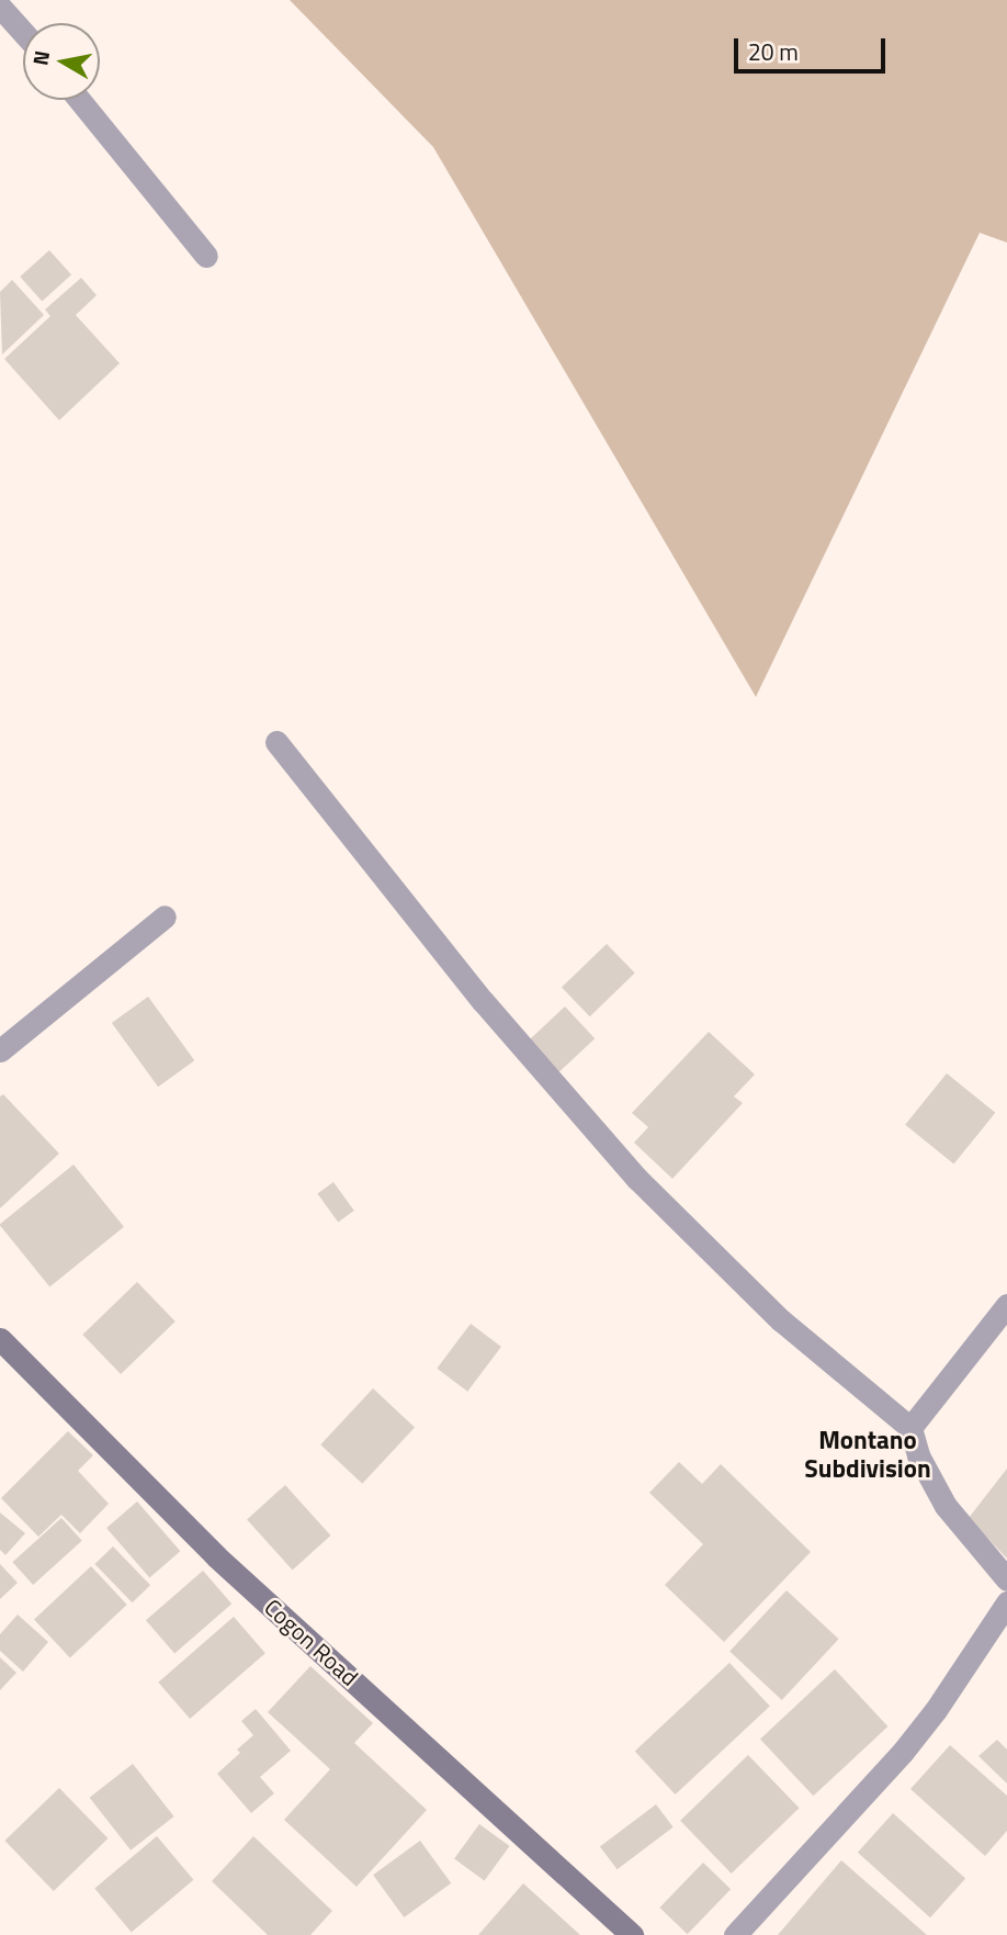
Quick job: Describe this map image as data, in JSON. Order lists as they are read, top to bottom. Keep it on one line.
{"streets":{"street":["Cogon Road"]},"districts":["Montano Subdivision"],"scale_bar":"20 m","north":"left"}
